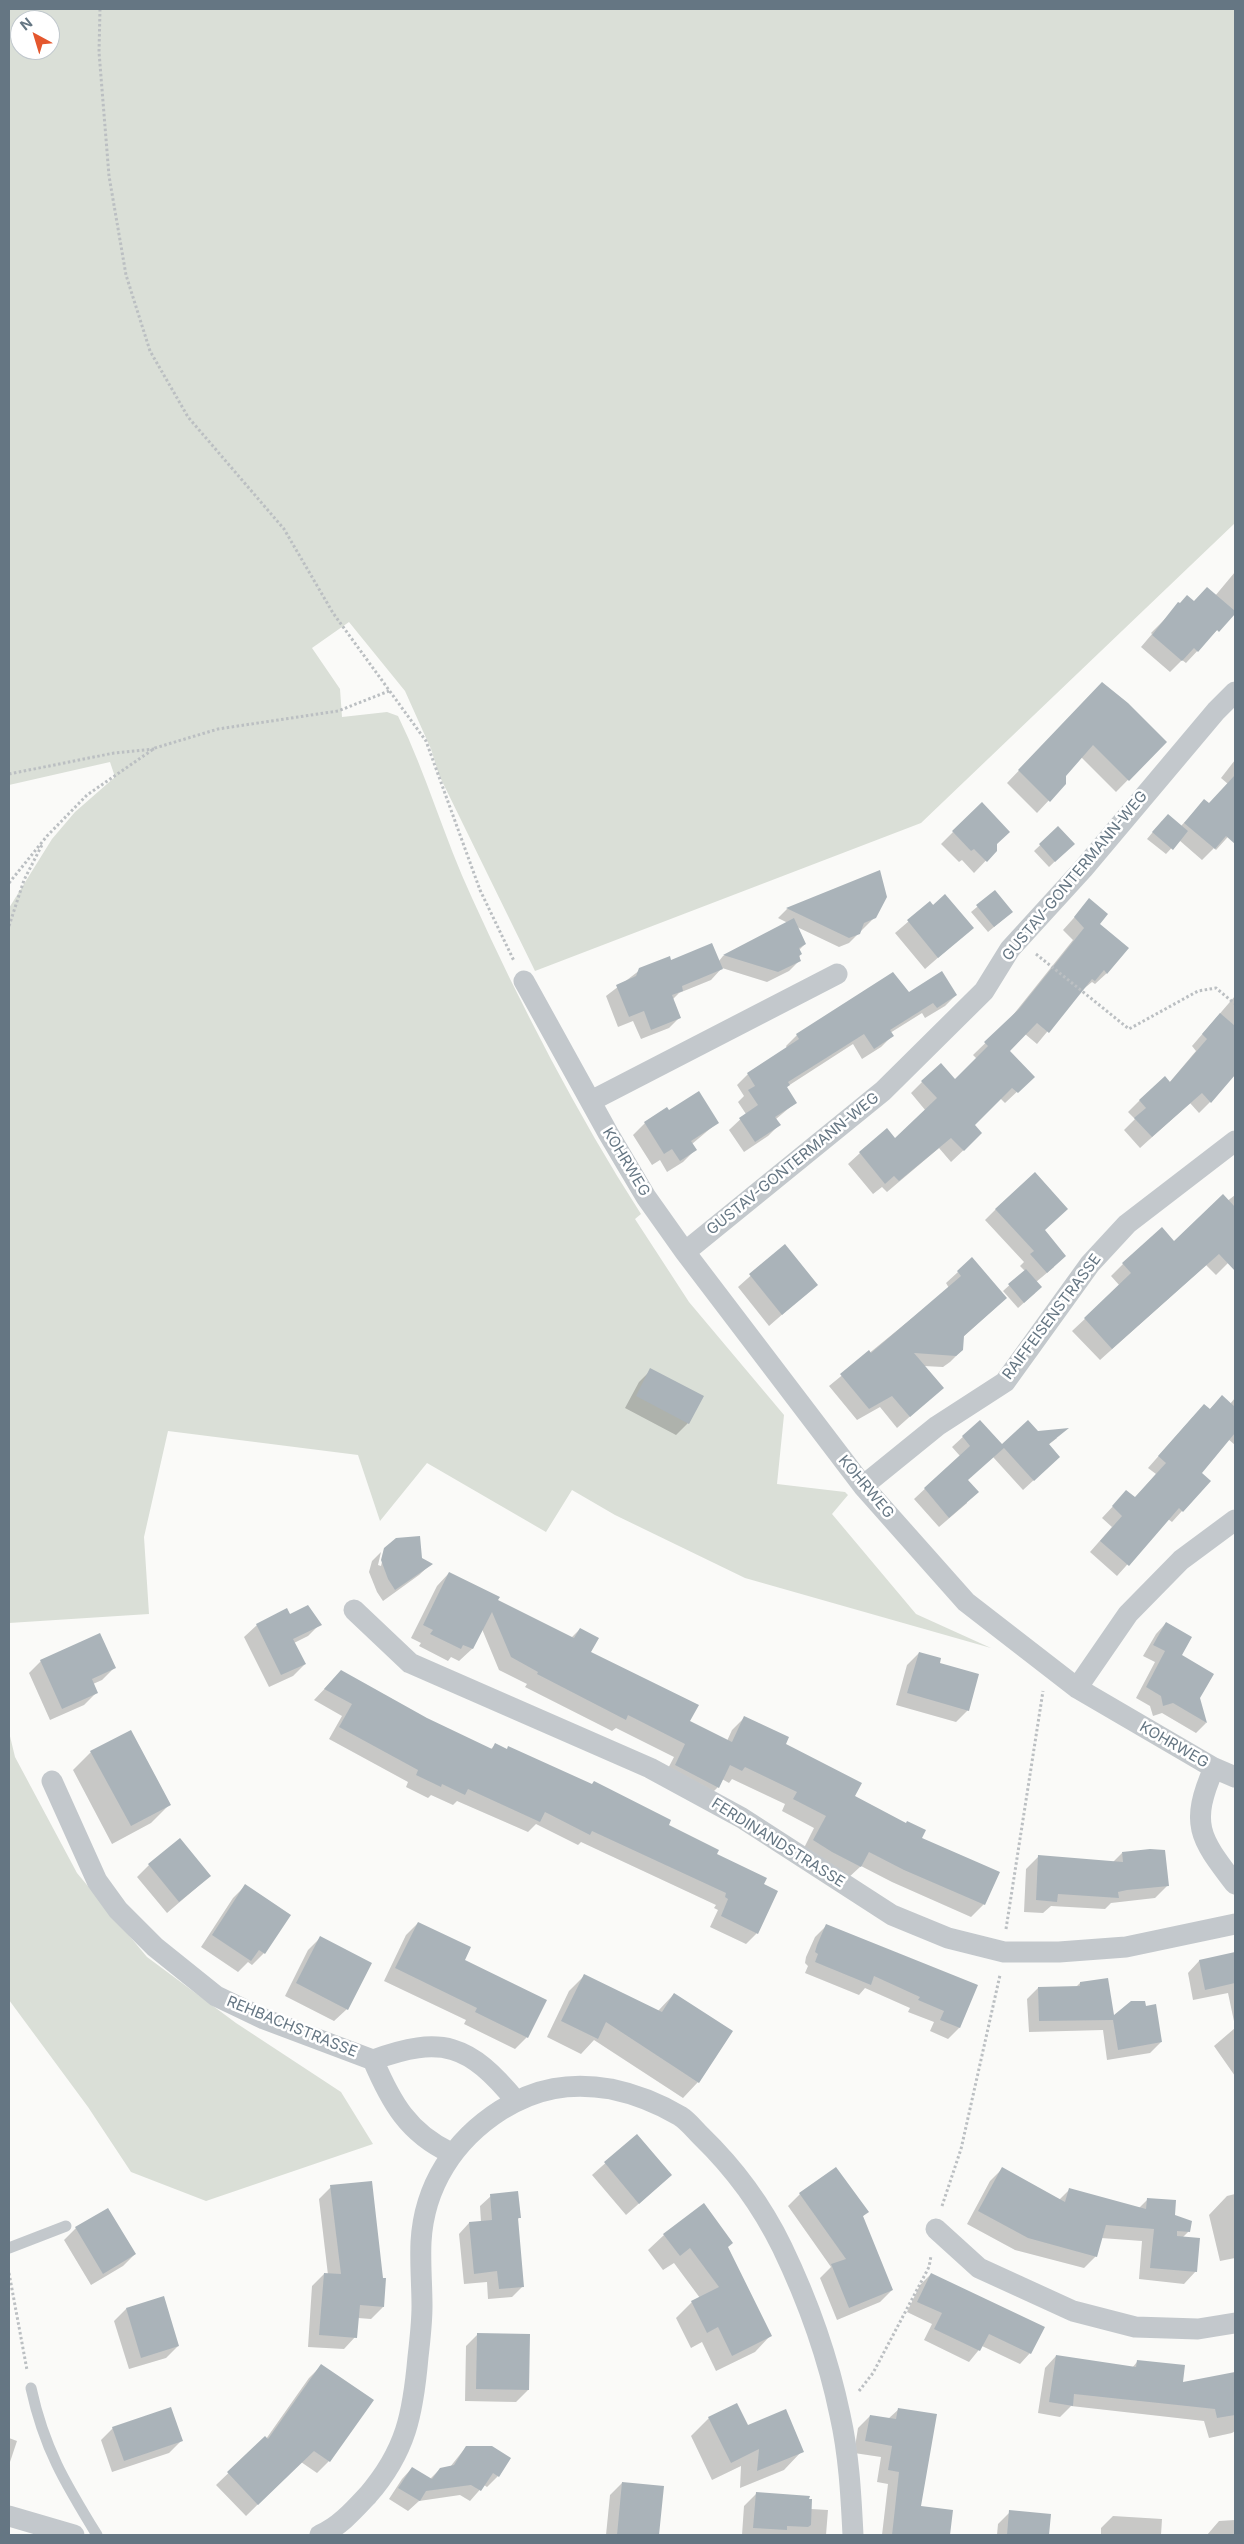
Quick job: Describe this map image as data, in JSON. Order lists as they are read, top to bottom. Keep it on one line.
{"streets":{"street":["GUSTAV-GONTERMANN-WEG","KOHRWEG","RAIFFEISENSTRASSE","FERDINANDSTRASSE","REHBACHSTRASSE"]},"crossings":[["GUSTAV-GONTERMANN-WEG","KOHRWEG"],["KOHRWEG","RAIFFEISENSTRASSE"]],"north":"top left"}
